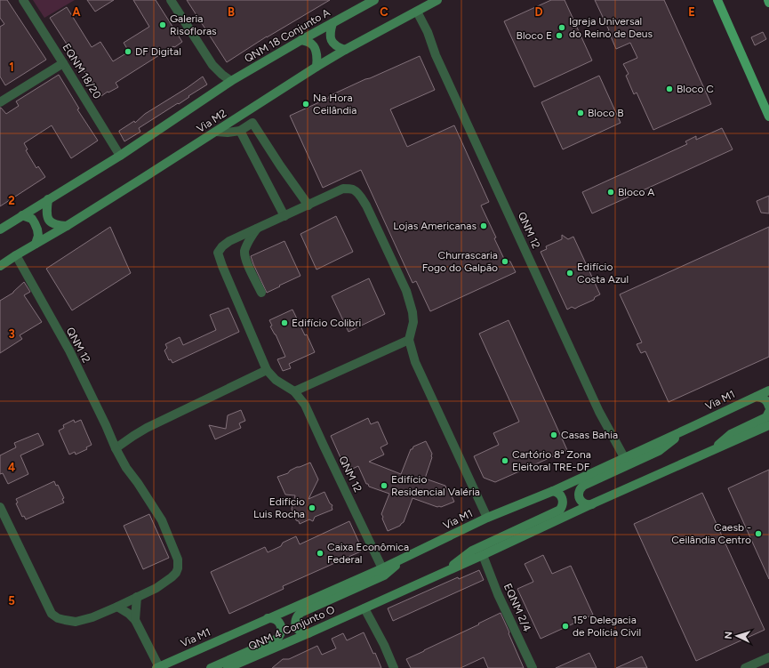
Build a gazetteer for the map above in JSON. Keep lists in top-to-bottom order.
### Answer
{
  "streets": {
    "main road": [
      "QNM 18 Conjunto A",
      "Via M2",
      "Via M1",
      "QNM 4 Conjunto O"
    ],
    "street": ["EQNM 18/20", "QNM 12", "EQNM 2/4"]
  },
  "crossings": [
    ["QNM 18 Conjunto A", "Via M2"],
    ["EQNM 18/20", "Via M2"],
    ["Via M2", "QNM 12"],
    ["QNM 12", "Via M1"]
  ],
  "places": [
    "Galeria Risofloras",
    "Igreja Universal do Reino de Deus",
    "Bloco E",
    "DF Digital",
    "Bloco C",
    "Na Hora Ceilândia",
    "Bloco B",
    "Bloco A",
    "Lojas Americanas",
    "Churrascaria Fogo do Galpão",
    "Edifício Costa Azul",
    "Edifício Colibri",
    "Casas Bahia",
    "Cartório 8ª Zona Eleitoral TRE-DF",
    "Edifício Residencial Valéria",
    "Edifício Luis Rocha",
    "Caesb - Ceilândia Centro",
    "Caixa Econômica Federal",
    "15º Delegacia de Polícia Civil"
  ],
  "north": "left",
  "grid": {
    "columns": [
      "A",
      "B",
      "C",
      "D",
      "E"
    ],
    "rows": [
      "1",
      "2",
      "3",
      "4",
      "5"
    ]
  }
}
